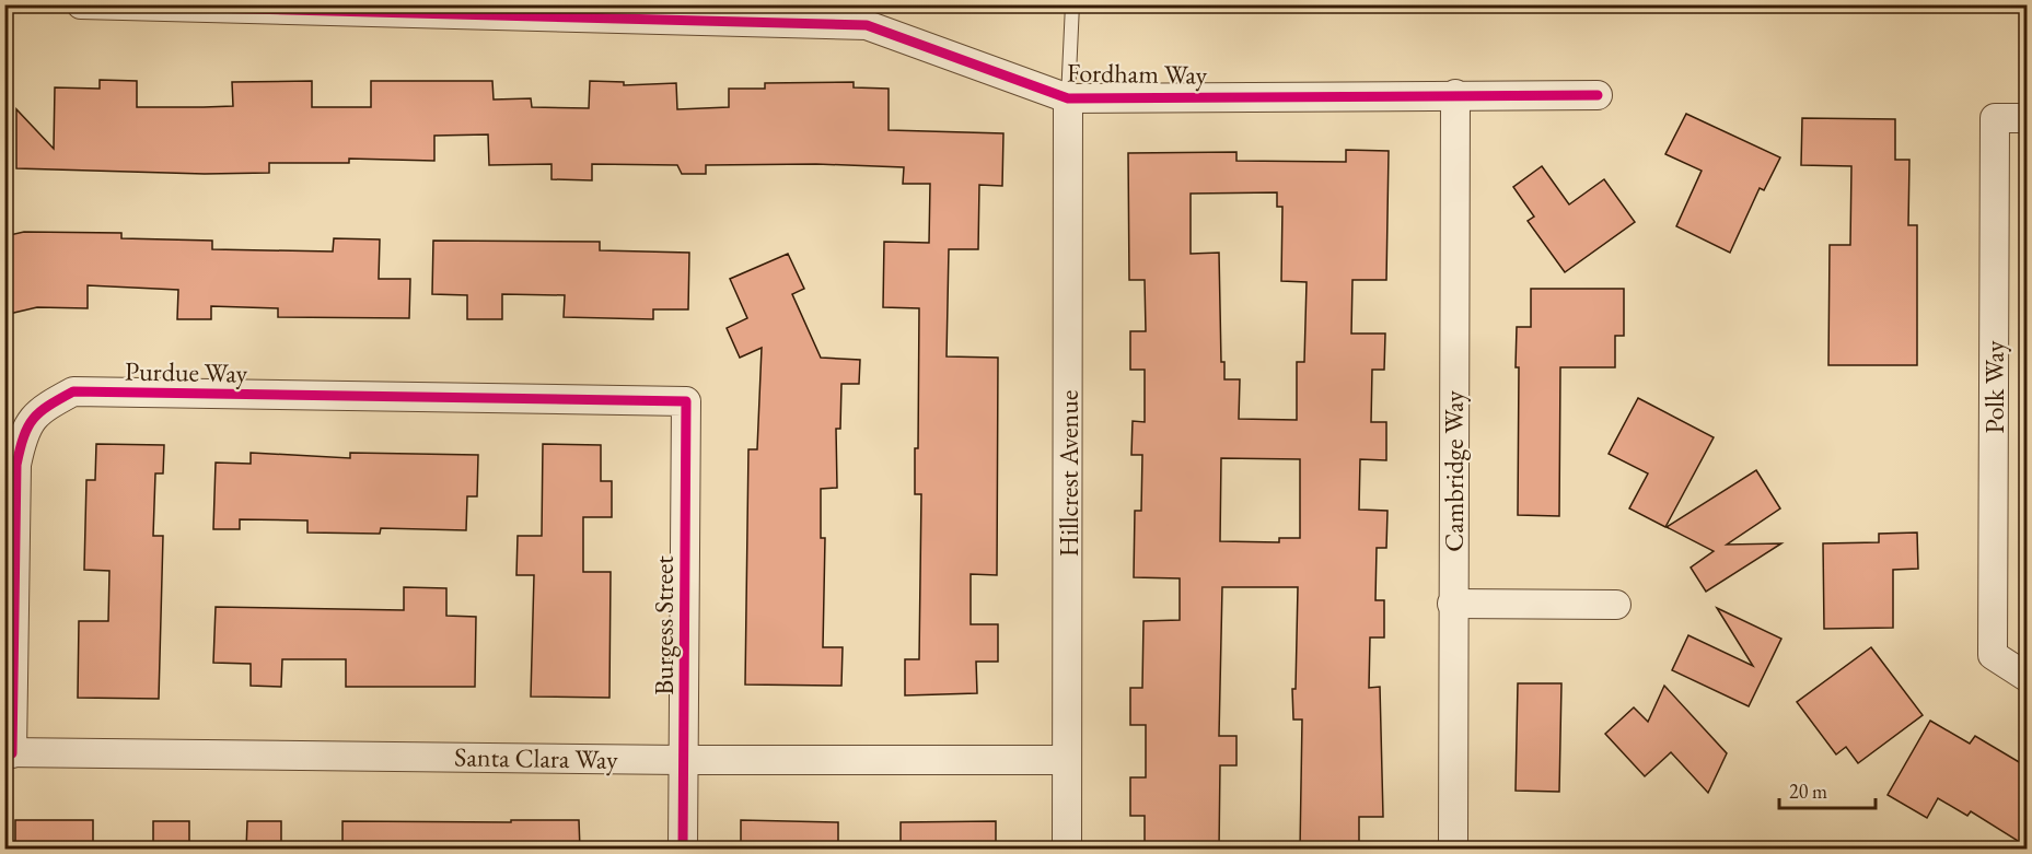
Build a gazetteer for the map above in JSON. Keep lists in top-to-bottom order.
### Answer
{
  "streets": {
    "street": [
      "Fordham Way",
      "Purdue Way",
      "Polk Way",
      "Cambridge Way",
      "Hillcrest Avenue",
      "Burgess Street",
      "Santa Clara Way"
    ]
  },
  "crossings": [
    ["Fordham Way", "Cambridge Way"],
    ["Fordham Way", "Hillcrest Avenue"],
    ["Purdue Way", "Burgess Street"],
    ["Purdue Way", "Santa Clara Way"],
    ["Hillcrest Avenue", "Santa Clara Way"],
    ["Burgess Street", "Santa Clara Way"]
  ],
  "scale_bar": "20 m"
}
